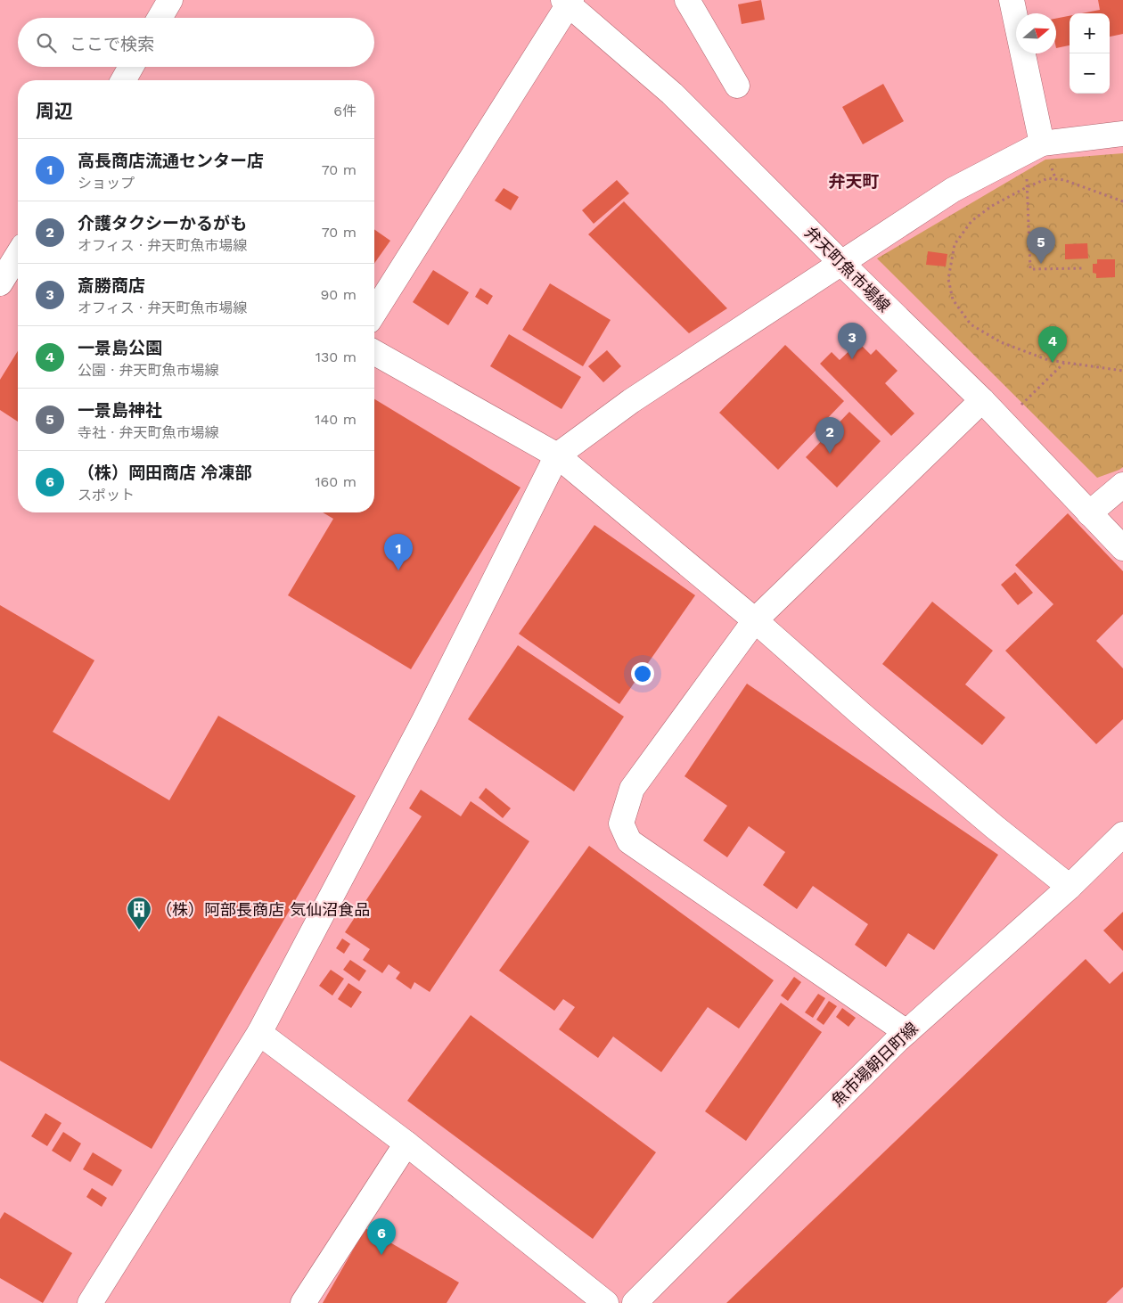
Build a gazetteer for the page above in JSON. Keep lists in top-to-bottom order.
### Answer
{
  "streets": {
    "street": ["弁天町魚市場線", "魚市場朝日町線"]
  },
  "districts": ["弁天町"],
  "places": {
    "building": ["（株）阿部長商店 気仙沼食品"]
  },
  "north": "right",
  "page": {
    "map_buttons": ["+", "−"],
    "search": "ここで検索",
    "heading": ["周辺", "6件"],
    "list": [
      {
        "mark": "1",
        "name": "高長商店流通センター店",
        "note": "ショップ",
        "value": "70 m"
      },
      {
        "mark": "2",
        "name": "介護タクシーかるがも",
        "note": "オフィス · 弁天町魚市場線",
        "value": "70 m"
      },
      {
        "mark": "3",
        "name": "斎勝商店",
        "note": "オフィス · 弁天町魚市場線",
        "value": "90 m"
      },
      {
        "mark": "4",
        "name": "一景島公園",
        "note": "公園 · 弁天町魚市場線",
        "value": "130 m"
      },
      {
        "mark": "5",
        "name": "一景島神社",
        "note": "寺社 · 弁天町魚市場線",
        "value": "140 m"
      },
      {
        "mark": "6",
        "name": "（株）岡田商店 冷凍部",
        "note": "スポット",
        "value": "160 m"
      }
    ],
    "pins": [
      "5",
      "3",
      "4",
      "2",
      "1",
      "6"
    ]
  }
}
